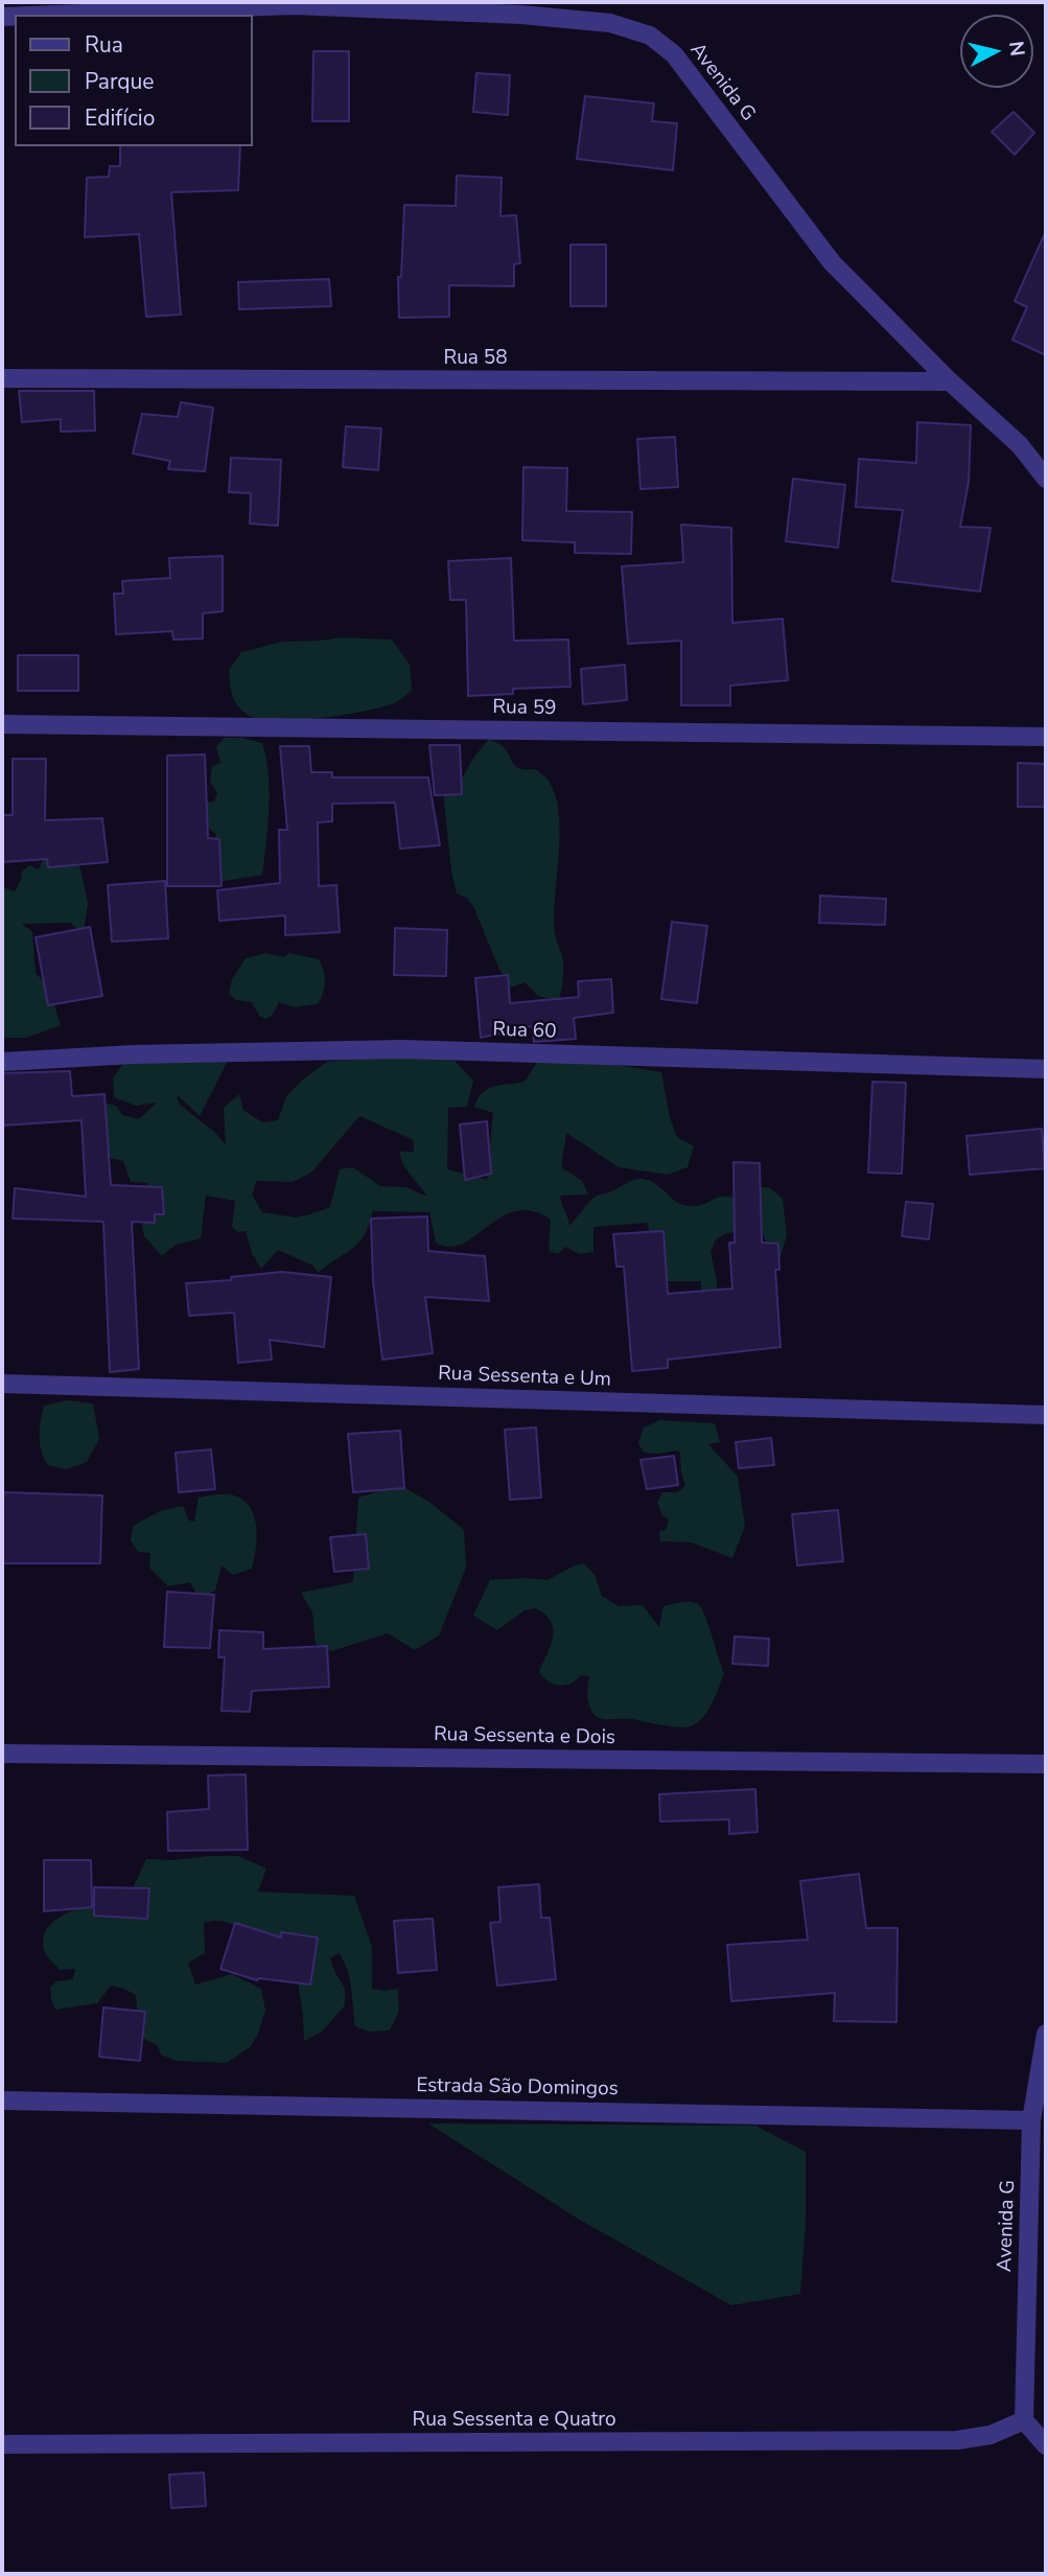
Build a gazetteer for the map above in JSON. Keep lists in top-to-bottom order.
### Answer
{
  "streets": {
    "street": [
      "Avenida G",
      "Rua 58",
      "Rua 59",
      "Rua 60",
      "Rua Sessenta e Um",
      "Rua Sessenta e Dois",
      "Estrada São Domingos",
      "Rua Sessenta e Quatro"
    ]
  },
  "crossings": [
    ["Avenida G", "Rua 58"],
    ["Avenida G", "Estrada São Domingos"],
    ["Avenida G", "Rua Sessenta e Quatro"]
  ],
  "legend": ["Rua", "Parque", "Edifício"],
  "north": "right"
}
